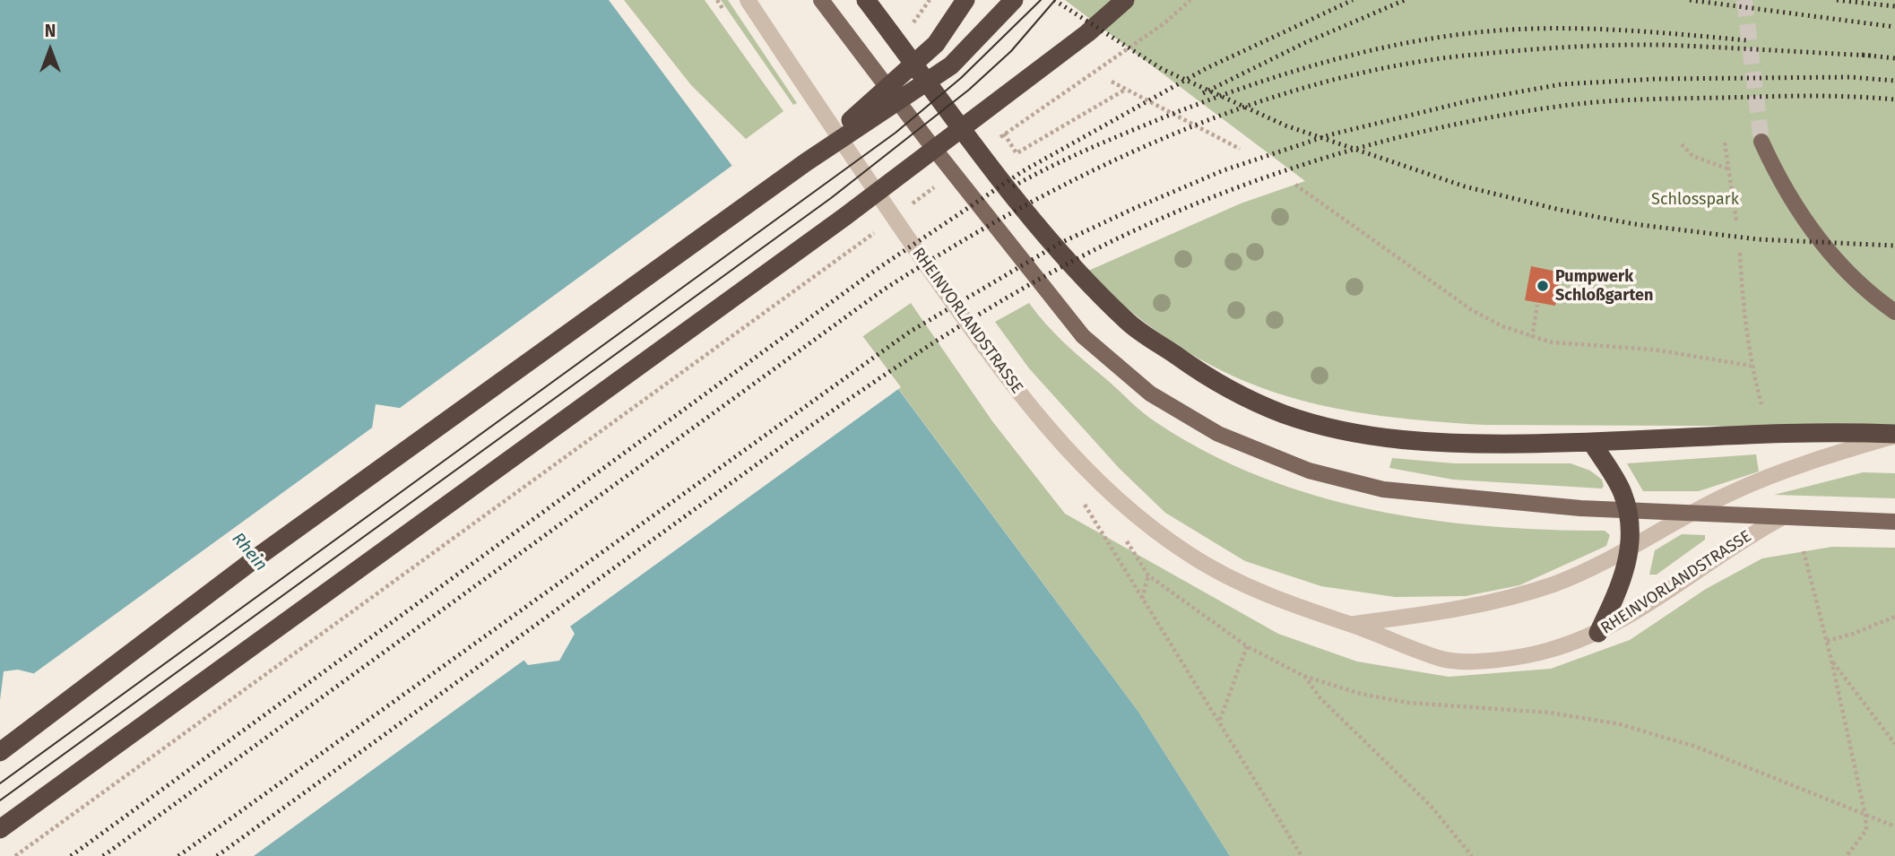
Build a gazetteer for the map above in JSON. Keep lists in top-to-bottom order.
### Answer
{
  "streets": {
    "street": ["RHEINVORLANDSTRASSE"]
  },
  "water": ["Rhein"],
  "parks": ["Schlosspark"],
  "places": ["Pumpwerk Schloßgarten"],
  "north": "top"
}
